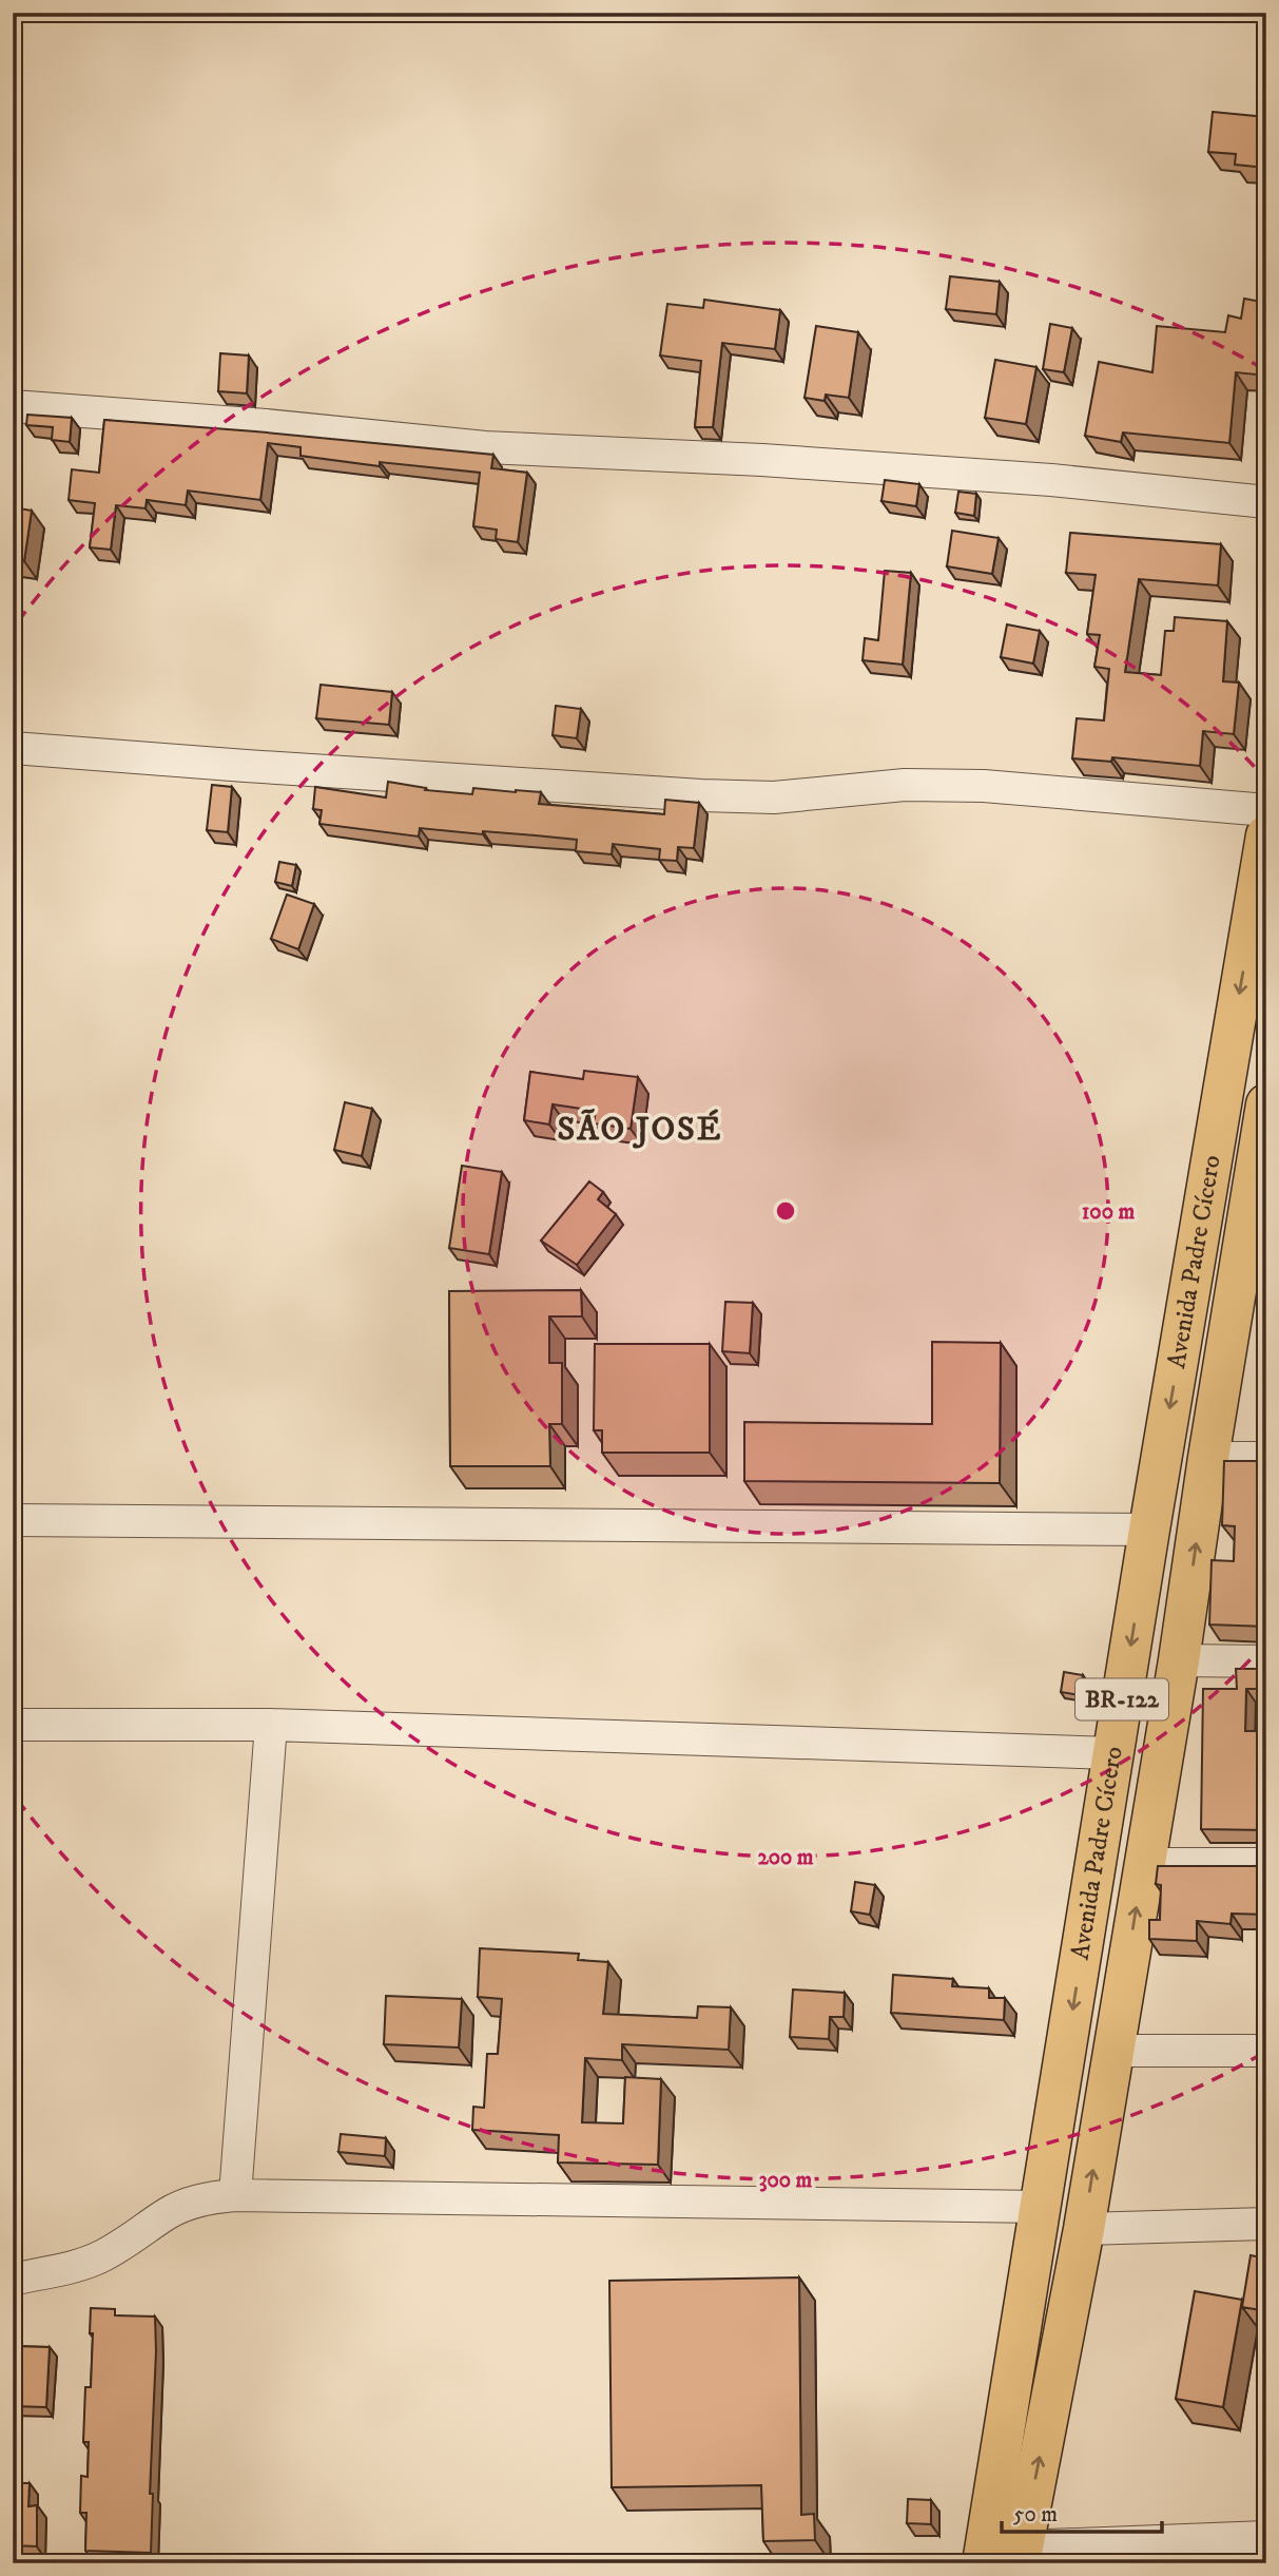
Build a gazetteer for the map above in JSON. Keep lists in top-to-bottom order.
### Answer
{
  "streets": {
    "highway": ["Avenida Padre Cícero", "BR-122"]
  },
  "districts": ["SÃO JOSÉ"],
  "scale_bar": "50 m",
  "rings": ["100 m", "200 m", "300 m"]
}
